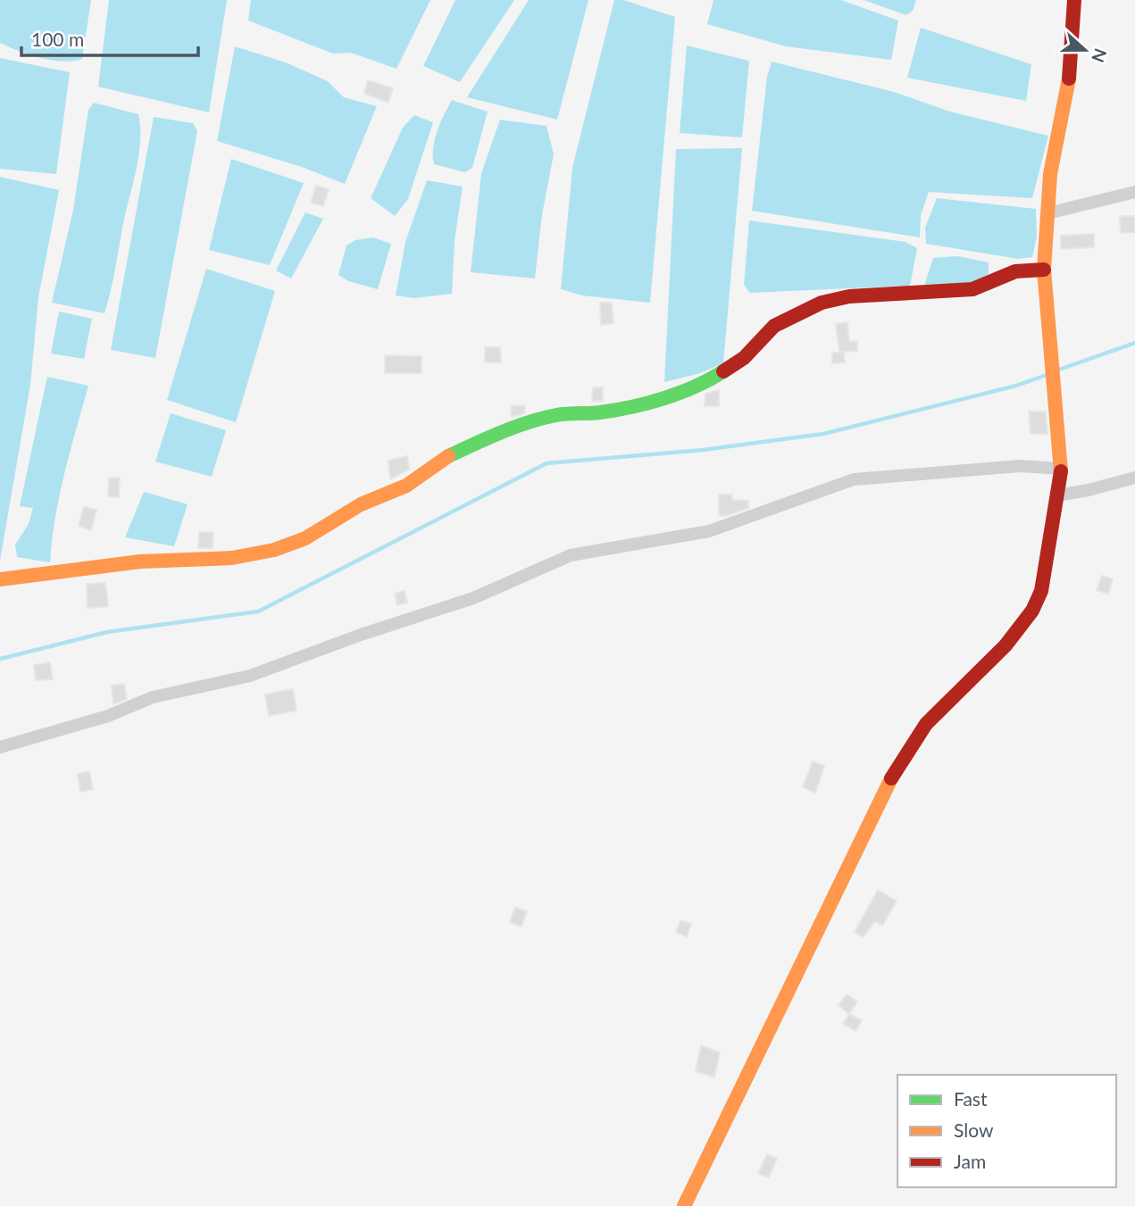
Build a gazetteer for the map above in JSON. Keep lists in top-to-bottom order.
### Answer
{
  "legend": ["Fast", "Slow", "Jam"],
  "scale_bar": "100 m",
  "north": "right"
}
